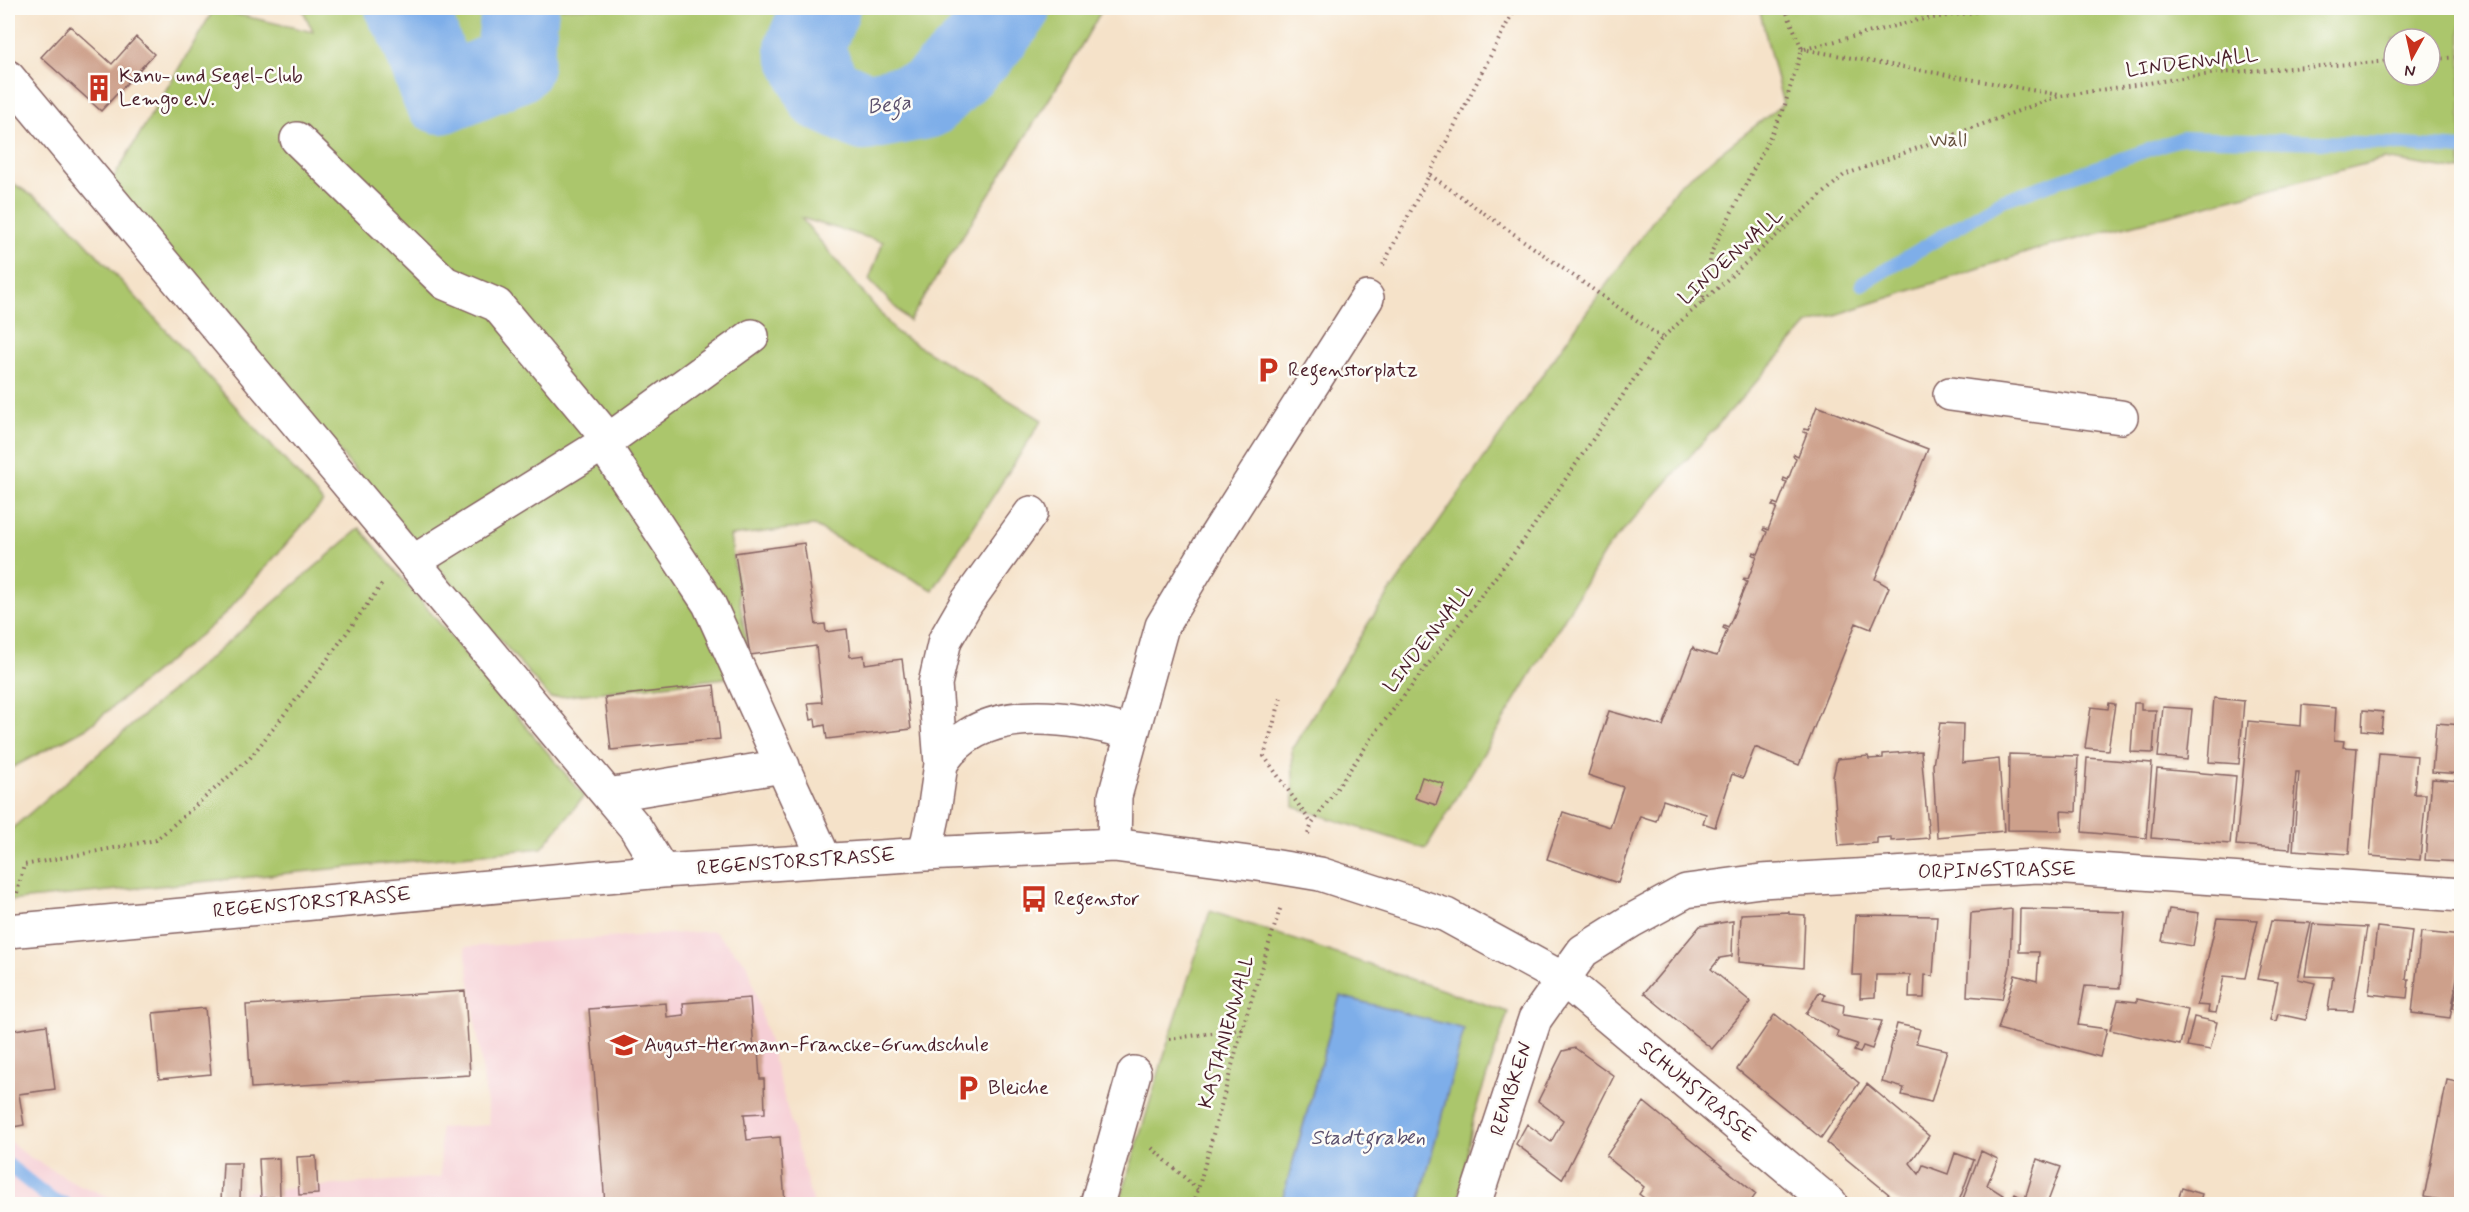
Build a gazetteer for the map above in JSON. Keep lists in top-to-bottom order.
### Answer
{
  "streets": {
    "street": [
      "REGENSTORSTRASSE",
      "ORPINGSTRASSE",
      "REMBKEN",
      "SCHUHSTRASSE"
    ],
    "path": ["LINDENWALL", "KASTANIENWALL"]
  },
  "crossings": [
    ["REGENSTORSTRASSE", "ORPINGSTRASSE"],
    ["REGENSTORSTRASSE", "KASTANIENWALL"],
    ["REGENSTORSTRASSE", "REMBKEN"],
    ["REGENSTORSTRASSE", "SCHUHSTRASSE"],
    ["ORPINGSTRASSE", "REMBKEN"],
    ["ORPINGSTRASSE", "SCHUHSTRASSE"],
    ["REMBKEN", "SCHUHSTRASSE"]
  ],
  "water": ["Bega", "Stadtgraben"],
  "parks": ["Wall"],
  "places": {
    "building": ["Kanu- und Segel-Club Lemgo e.V."],
    "parking": ["Regenstorplatz", "Bleiche"],
    "bus stop": ["Regenstor"],
    "school or university": ["August-Hermann-Francke-Grundschule"]
  },
  "north": "bottom"
}
